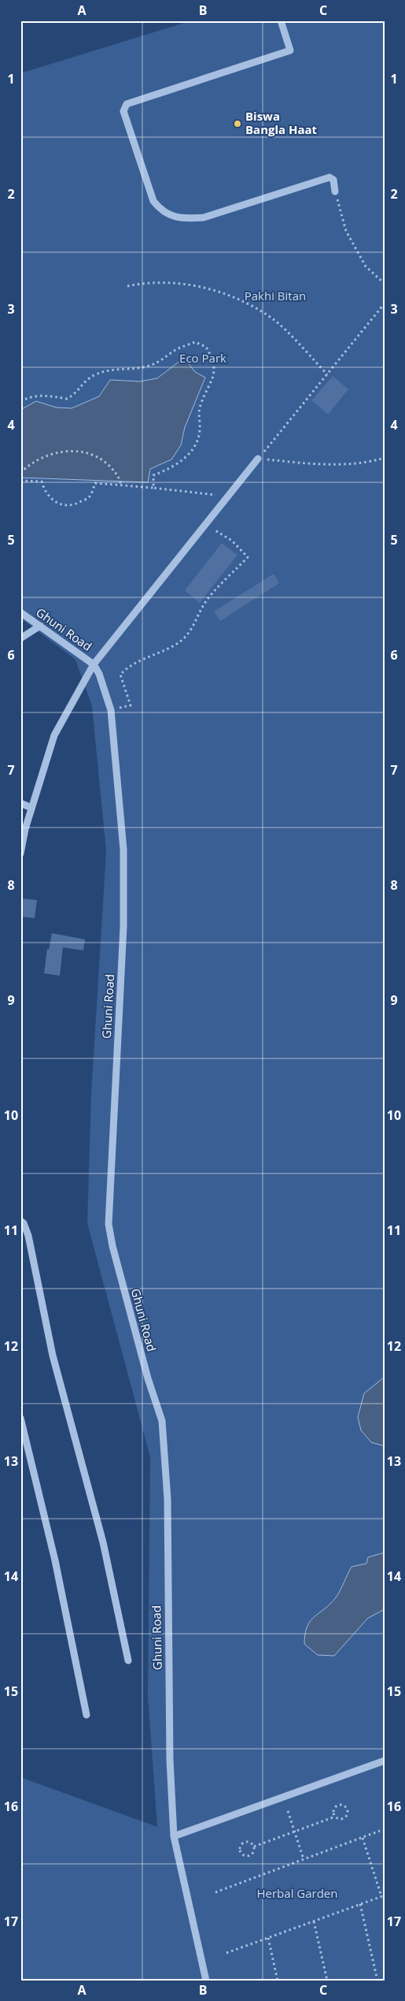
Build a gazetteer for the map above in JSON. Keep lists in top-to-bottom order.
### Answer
{
  "streets": {
    "street": ["Ghuni Road"]
  },
  "parks": ["Pakhi Bitan", "Eco Park", "Herbal Garden"],
  "places": ["Biswa Bangla Haat"],
  "grid": {
    "columns": ["A", "B", "C"],
    "rows": [
      "1",
      "2",
      "3",
      "4",
      "5",
      "6",
      "7",
      "8",
      "9",
      "10",
      "11",
      "12",
      "13",
      "14",
      "15",
      "16",
      "17"
    ]
  }
}
